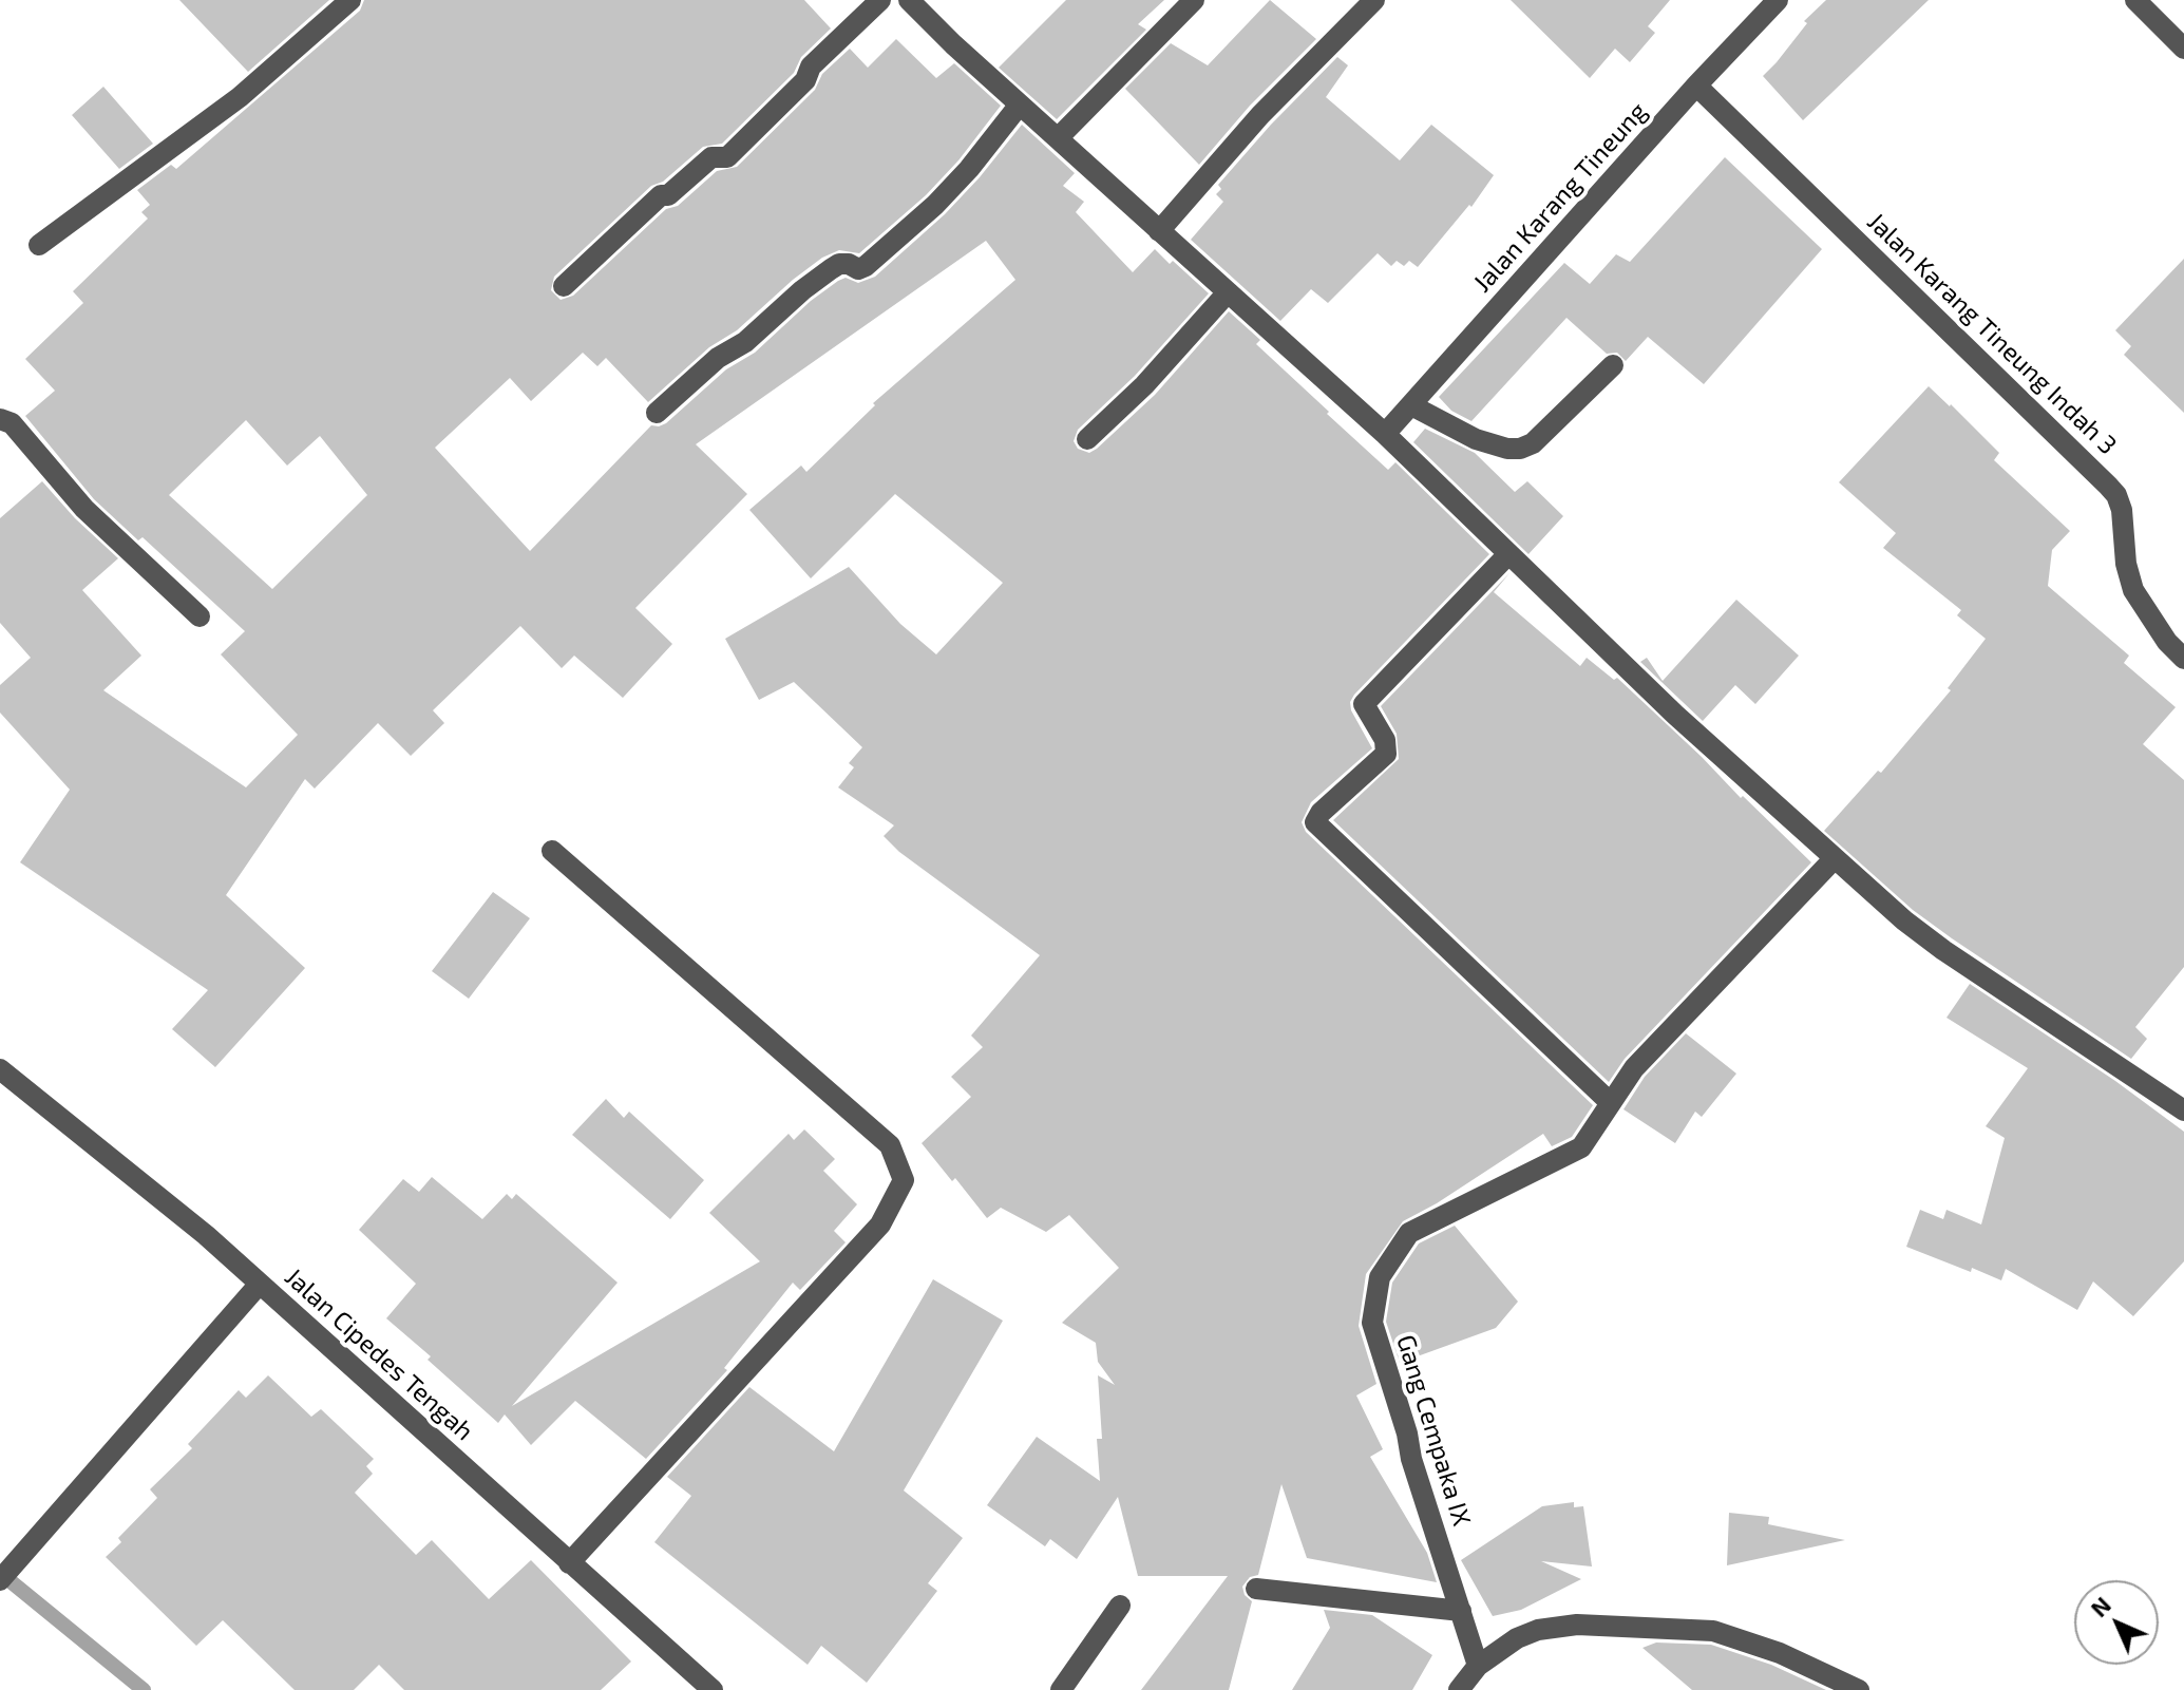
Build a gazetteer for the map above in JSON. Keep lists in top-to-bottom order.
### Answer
{
  "streets": {
    "street": [
      "Jalan Karang Tineung",
      "Jalan Karang Tineung Indah 3",
      "Jalan Cipedes Tengah",
      "Gang Cempaka IX"
    ]
  },
  "crossings": [
    ["Jalan Karang Tineung", "Jalan Karang Tineung Indah 3"]
  ],
  "north": "top left"
}
